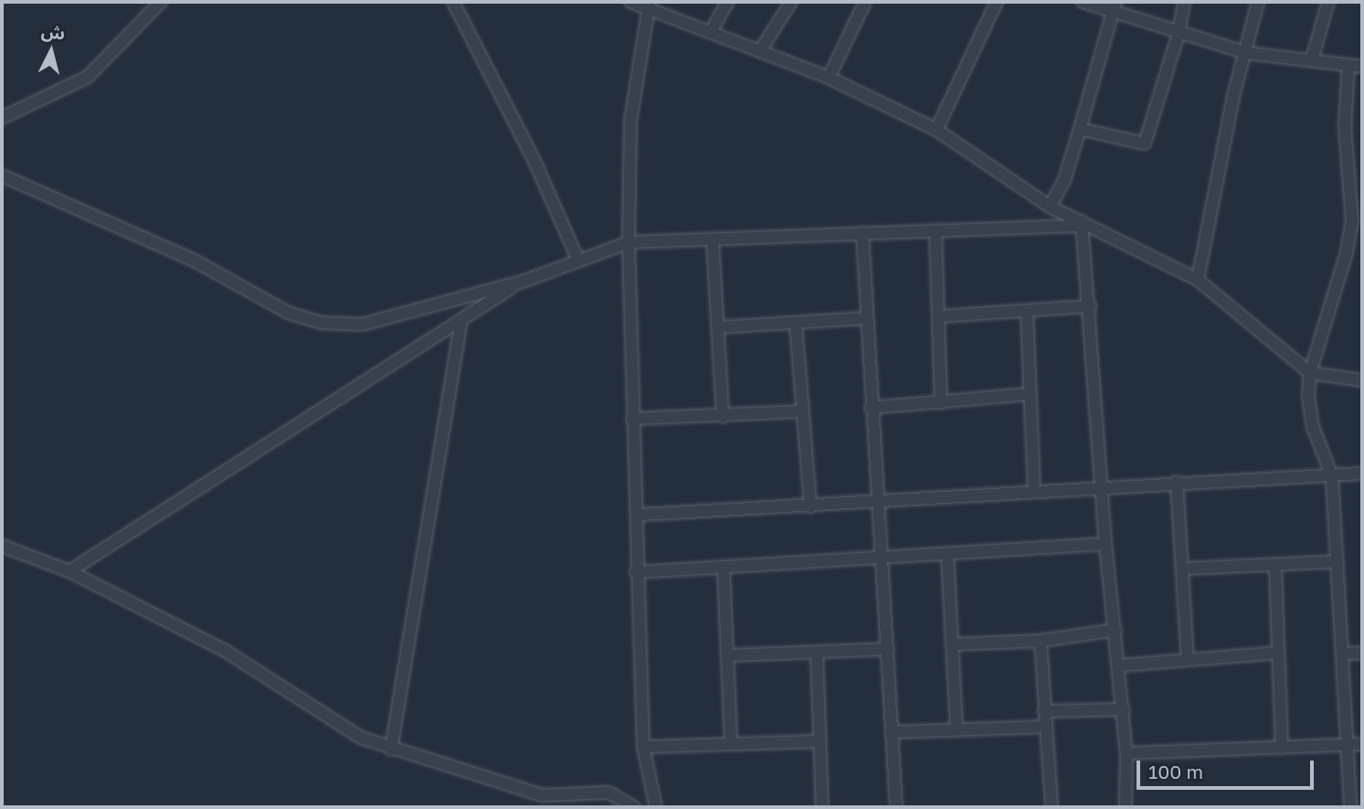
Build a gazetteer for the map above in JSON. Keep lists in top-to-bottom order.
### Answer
{
  "scale_bar": "100 m",
  "north": "top"
}
